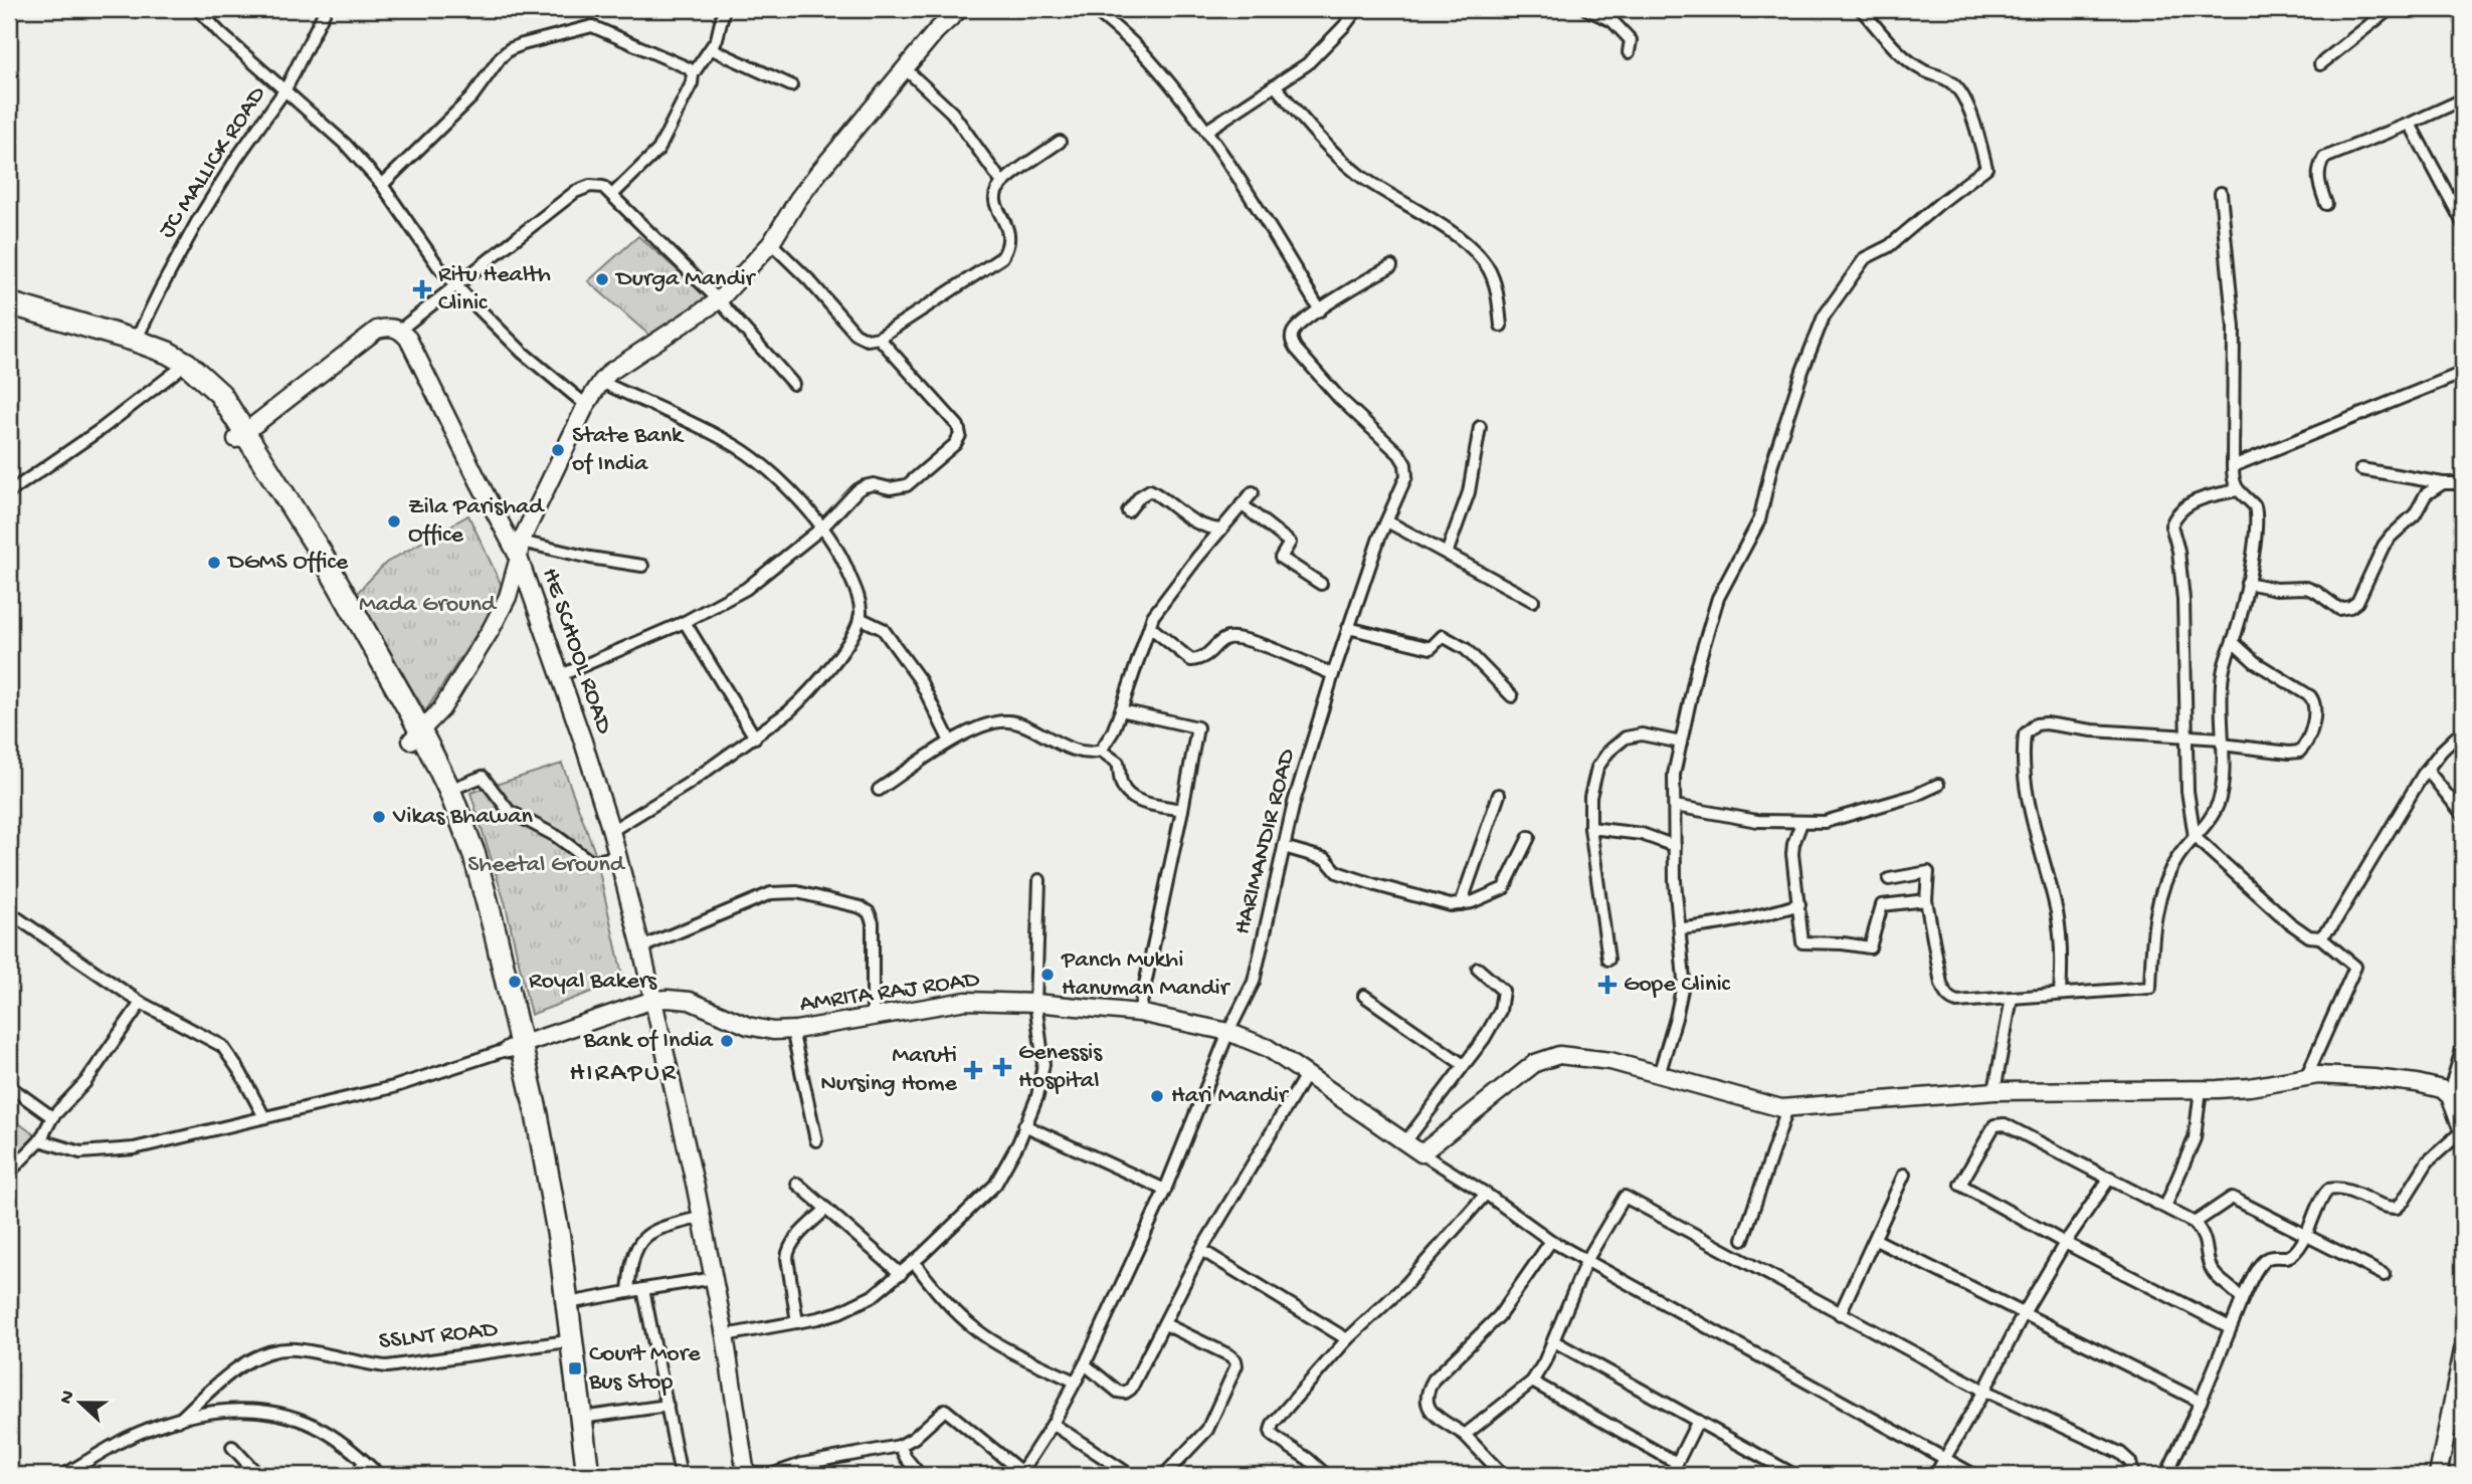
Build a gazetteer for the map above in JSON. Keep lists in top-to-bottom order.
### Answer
{
  "streets": {
    "street": [
      "JC MALLICK ROAD",
      "HE SCHOOL ROAD",
      "HARIMANDIR ROAD",
      "AMRITA RAJ ROAD",
      "SSLNT ROAD"
    ]
  },
  "crossings": [
    ["HE SCHOOL ROAD", "AMRITA RAJ ROAD"],
    ["HARIMANDIR ROAD", "AMRITA RAJ ROAD"]
  ],
  "districts": ["HIRAPUR"],
  "parks": ["Mada Ground", "Sheetal Ground"],
  "places": {
    "other": [
      "Durga Mandir",
      "State Bank of India",
      "Zila Parishad Office",
      "DGMS Office",
      "Vikas Bhawan",
      "Panch Mukhi Hanuman Mandir",
      "Royal Bakers",
      "Bank of India",
      "Hari Mandir"
    ],
    "health": [
      "Ritu Health Clinic",
      "Gope Clinic",
      "Genessis Hospital",
      "Maruti Nursing Home"
    ],
    "transit": ["Court More Bus Stop"]
  },
  "north": "left"
}
